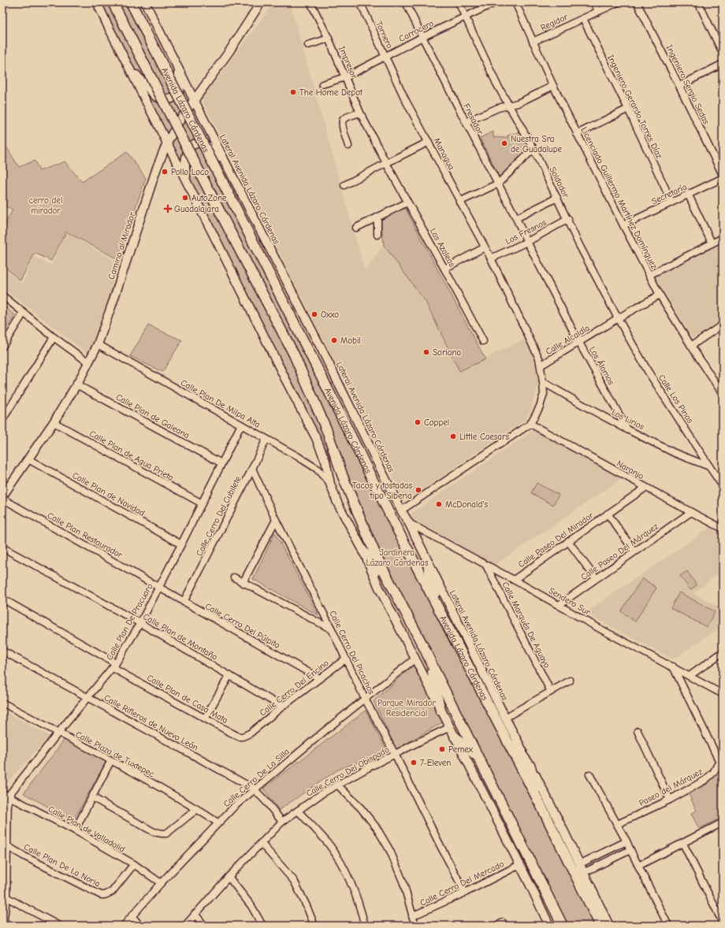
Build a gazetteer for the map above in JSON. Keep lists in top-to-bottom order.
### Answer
{
  "streets": {
    "highway": ["Avenida Lázaro Cárdenas"],
    "main road": ["Lateral Avenida Lázaro Cárdenas", "Camino al Mirador"],
    "street": [
      "Regidor",
      "Carrocero",
      "Tornero",
      "Impresor",
      "Ingeniero Sergio Sedas",
      "Ingeniero Gerardo Torres Díaz",
      "Fresador",
      "Managua",
      "Soldador",
      "Secretaría",
      "Licenciado Guillermo Martínez Domínguez",
      "Los Fresnos",
      "Las Azaleas",
      "Calle Alcaldía",
      "Los Álamos",
      "Calle Los Pinos",
      "Calle Plan De Milpa Alta",
      "Calle Plan de Galeana",
      "Los Lirios",
      "Calle Plan de Agua Prieta",
      "Naranjo",
      "Calle Plan de Navidad",
      "Calle Cerro Del Cubilete",
      "Calle Plan Restaurador",
      "Calle Paseo Del Mirador",
      "Calle Paseo Del Márquez",
      "Sendero Sur",
      "Calle Plan De Pracuaro",
      "Calle Marqués De Aguayo",
      "Calle Cerro Del Púlpito",
      "Calle Plan de Montaño",
      "Calle Cerro Del Picachos",
      "Calle Cerro Del Encino",
      "Calle Plan de Casa Mata",
      "Calle Rifleros de Nuevo León",
      "Calle Plaza de Tuxtepec",
      "Calle Cerro Del Obispado",
      "Calle Cerro De La Silla",
      "Paseo del Márquez",
      "Calle Plan de Valladolid",
      "Calle Plan De La Noria",
      "Calle Cerro Del Mercado"
    ]
  },
  "crossings": [
    ["Regidor", "Ingeniero Gerardo Torres Díaz"],
    ["Regidor", "Licenciado Guillermo Martínez Domínguez"],
    ["Carrocero", "Tornero"],
    ["Carrocero", "Impresor"],
    ["Carrocero", "Fresador"],
    ["Carrocero", "Managua"],
    ["Carrocero", "Soldador"],
    ["Tornero", "Managua"],
    ["Impresor", "Las Azaleas"],
    ["Ingeniero Gerardo Torres Díaz", "Secretaría"],
    ["Fresador", "Los Fresnos"],
    ["Fresador", "Los Álamos"],
    ["Managua", "Los Fresnos"],
    ["Soldador", "Los Fresnos"],
    ["Soldador", "Calle Alcaldía"],
    ["Soldador", "Calle Los Pinos"],
    ["Lateral Avenida Lázaro Cárdenas", "Camino al Mirador"],
    ["Lateral Avenida Lázaro Cárdenas", "Calle Alcaldía"],
    ["Lateral Avenida Lázaro Cárdenas", "Sendero Sur"],
    ["Secretaría", "Licenciado Guillermo Martínez Domínguez"],
    ["Licenciado Guillermo Martínez Domínguez", "Calle Alcaldía"],
    ["Los Fresnos", "Los Álamos"],
    ["Camino al Mirador", "Calle Plan De Milpa Alta"],
    ["Camino al Mirador", "Calle Plan de Galeana"],
    ["Camino al Mirador", "Calle Plan de Agua Prieta"],
    ["Camino al Mirador", "Calle Plan de Navidad"],
    ["Calle Alcaldía", "Los Álamos"],
    ["Calle Alcaldía", "Calle Los Pinos"],
    ["Calle Alcaldía", "Los Lirios"],
    ["Calle Alcaldía", "Naranjo"],
    ["Los Álamos", "Los Lirios"],
    ["Calle Los Pinos", "Los Lirios"],
    ["Calle Plan De Milpa Alta", "Calle Cerro Del Cubilete"],
    ["Calle Plan De Milpa Alta", "Calle Plan De Pracuaro"],
    ["Calle Plan de Galeana", "Calle Plan De Pracuaro"],
    ["Calle Plan de Agua Prieta", "Calle Plan De Pracuaro"],
    ["Naranjo", "Calle Paseo Del Mirador"],
    ["Naranjo", "Calle Paseo Del Márquez"],
    ["Calle Plan de Navidad", "Calle Plan De Pracuaro"],
    ["Calle Cerro Del Cubilete", "Calle Cerro Del Púlpito"],
    ["Calle Cerro Del Cubilete", "Calle Cerro Del Picachos"],
    ["Calle Plan Restaurador", "Calle Plan De Pracuaro"],
    ["Calle Plan Restaurador", "Calle Cerro Del Púlpito"],
    ["Calle Paseo Del Mirador", "Sendero Sur"],
    ["Calle Paseo Del Márquez", "Sendero Sur"],
    ["Sendero Sur", "Calle Marqués De Aguayo"],
    ["Calle Plan De Pracuaro", "Calle Cerro Del Púlpito"],
    ["Calle Plan De Pracuaro", "Calle Plan de Montaño"],
    ["Calle Plan De Pracuaro", "Calle Plan de Casa Mata"],
    ["Calle Plan De Pracuaro", "Calle Rifleros de Nuevo León"],
    ["Calle Plan De Pracuaro", "Calle Plaza de Tuxtepec"],
    ["Calle Plan De Pracuaro", "Calle Plan de Valladolid"],
    ["Calle Cerro Del Púlpito", "Calle Cerro Del Encino"],
    ["Calle Plan de Montaño", "Calle Cerro Del Encino"],
    ["Calle Cerro Del Picachos", "Calle Cerro Del Encino"],
    ["Calle Cerro Del Picachos", "Calle Cerro Del Obispado"],
    ["Calle Cerro Del Picachos", "Calle Cerro De La Silla"],
    ["Calle Cerro Del Picachos", "Calle Cerro Del Mercado"],
    ["Calle Cerro Del Encino", "Calle Plan de Casa Mata"],
    ["Calle Rifleros de Nuevo León", "Calle Cerro Del Obispado"],
    ["Calle Rifleros de Nuevo León", "Calle Cerro De La Silla"],
    ["Calle Plaza de Tuxtepec", "Calle Cerro De La Silla"],
    ["Calle Cerro De La Silla", "Calle Plan de Valladolid"],
    ["Calle Plan de Valladolid", "Calle Plan De La Noria"]
  ],
  "parks": ["cerro del mirador", "Jardinera Lázaro Cárdenas", "Parque Mirador Residencial"],
  "places": {
    "other": [
      "The Home Depot",
      "Nuestra Sra de Guadalupe",
      "Pollo Loco",
      "AutoZone",
      "Oxxo",
      "Mobil",
      "Soriana",
      "Coppel",
      "Little Caesars",
      "Tacos y tostadas tipo Siberia",
      "McDonald's",
      "Pemex",
      "7-Eleven"
    ],
    "health": ["Guadalajara"]
  }
}
